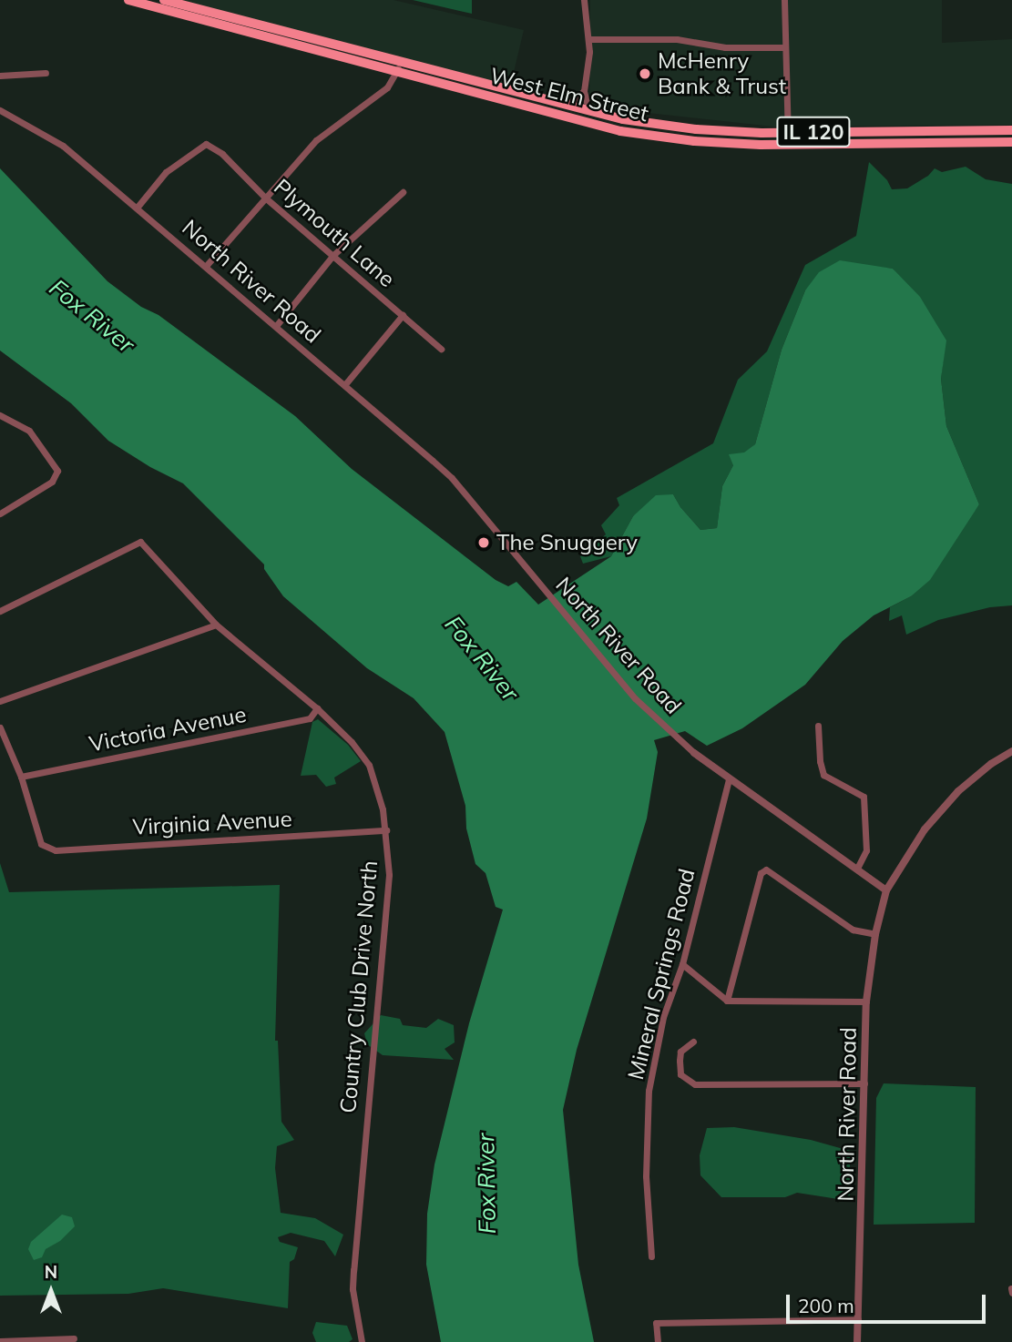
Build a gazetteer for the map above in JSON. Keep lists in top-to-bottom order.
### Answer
{
  "streets": {
    "main road": ["West Elm Street", "IL 120"],
    "street": [
      "Plymouth Lane",
      "North River Road",
      "Victoria Avenue",
      "Virginia Avenue",
      "Mineral Springs Road",
      "Country Club Drive North"
    ]
  },
  "crossings": [
    ["Plymouth Lane", "North River Road"],
    ["North River Road", "Mineral Springs Road"],
    ["Victoria Avenue", "Virginia Avenue"],
    ["Victoria Avenue", "Country Club Drive North"],
    ["Virginia Avenue", "Country Club Drive North"]
  ],
  "water": ["Fox River"],
  "places": ["McHenry Bank & Trust", "The Snuggery"],
  "scale_bar": "200 m",
  "north": "top"
}
